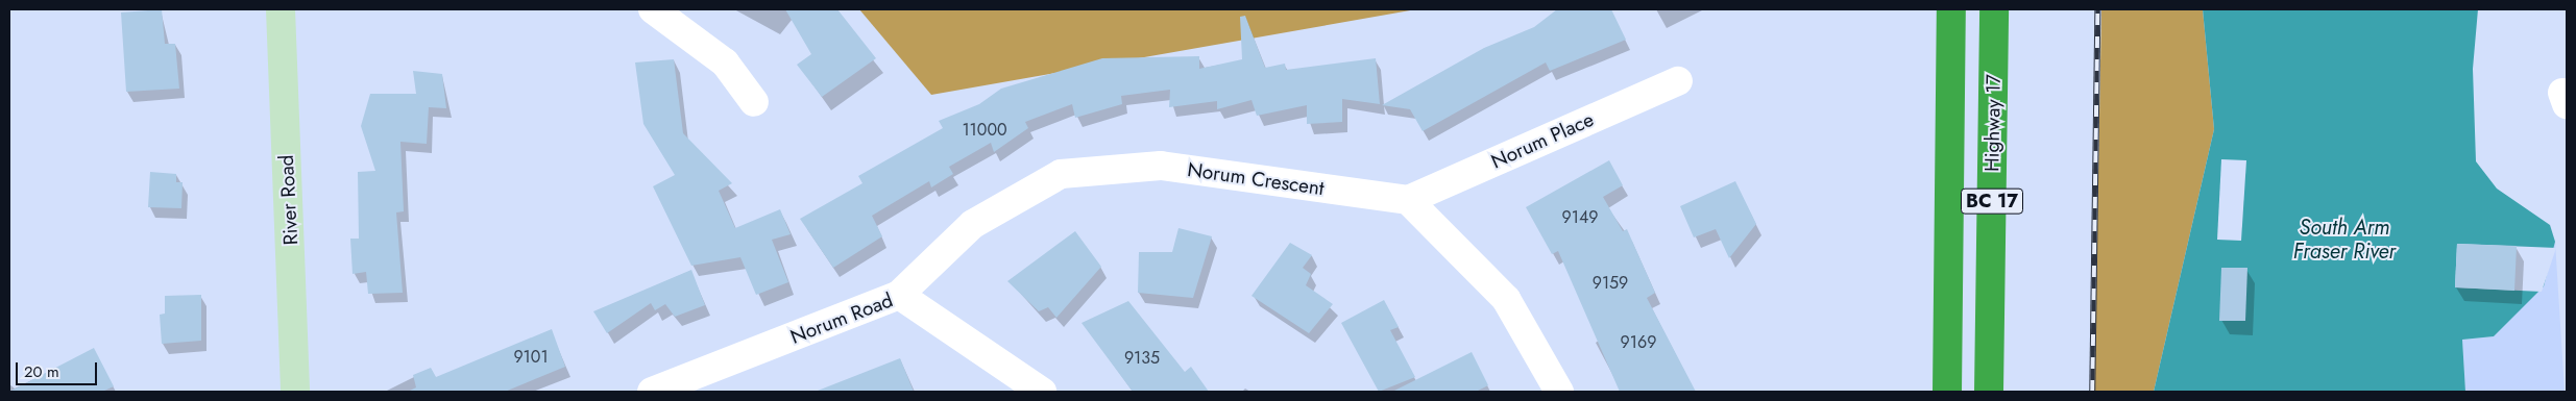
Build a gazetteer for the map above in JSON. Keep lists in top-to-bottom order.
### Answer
{
  "streets": {
    "highway": ["Highway 17", "BC 17"],
    "street": [
      "Norum Place",
      "Norum Crescent",
      "River Road",
      "Norum Road"
    ]
  },
  "crossings": [
    ["Norum Place", "Norum Crescent"],
    ["Norum Crescent", "Norum Road"]
  ],
  "water": ["South Arm Fraser River"],
  "house_numbers": [
    "11000",
    "9149",
    "9159",
    "9169",
    "9101",
    "9135"
  ],
  "scale_bar": "20 m"
}
